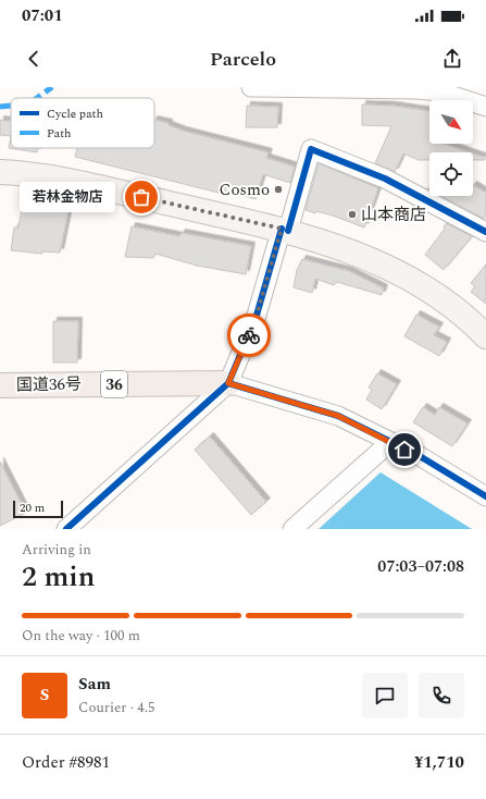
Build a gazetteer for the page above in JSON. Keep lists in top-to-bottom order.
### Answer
{
  "streets": {
    "highway": ["国道36号", "36"]
  },
  "places": ["Cosmo", "若林金物店", "山本商店"],
  "legend": ["Cycle path", "Path"],
  "scale_bar": "20 m",
  "north": "bottom right",
  "page": {
    "status": "07:01",
    "header": "Parcelo",
    "bubble": "若林金物店",
    "scale": "20 m",
    "heading": ["2 min", "Arriving in", "07:03–07:08"],
    "panel": [
      "Sam",
      "Courier · 4.5",
      "Order #8981",
      "¥1,710"
    ],
    "bar": "On the way · 100 m",
    "round": "S"
  }
}
